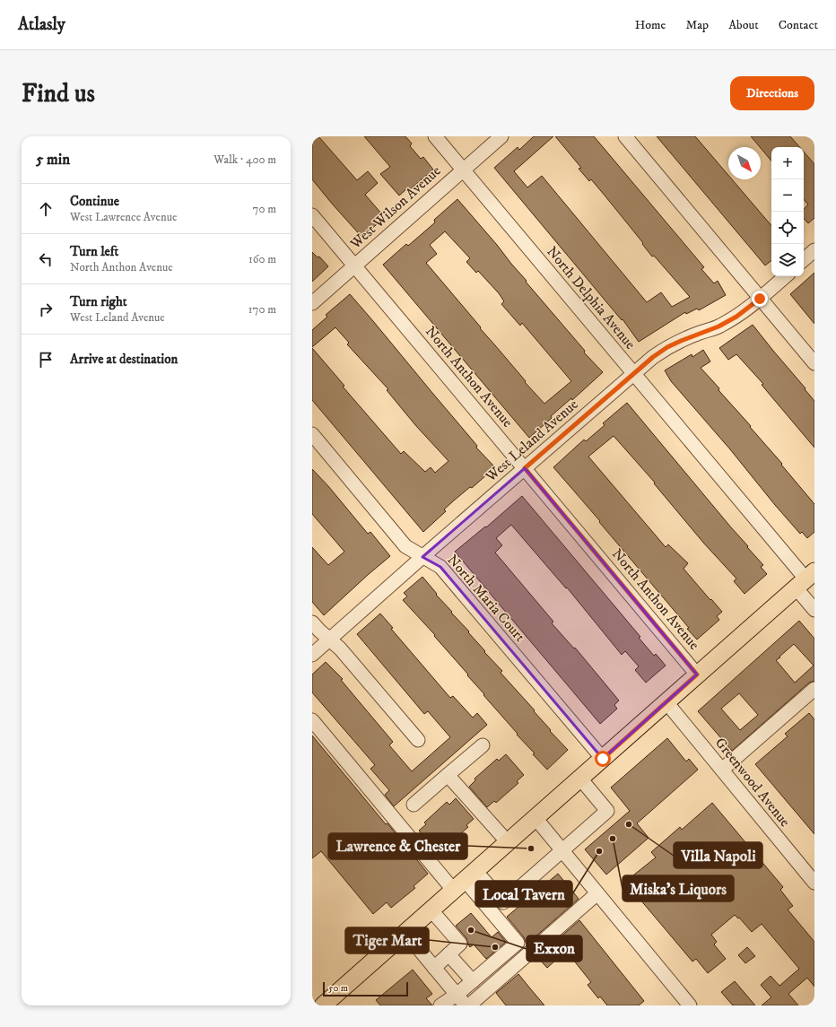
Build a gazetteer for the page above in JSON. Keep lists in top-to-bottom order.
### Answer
{
  "streets": {
    "street": [
      "West Wilson Avenue",
      "North Delphia Avenue",
      "North Anthon Avenue",
      "West Leland Avenue",
      "North Maria Court",
      "Greenwood Avenue"
    ]
  },
  "crossings": [
    ["West Wilson Avenue", "North Delphia Avenue"],
    ["West Wilson Avenue", "North Anthon Avenue"],
    ["North Delphia Avenue", "West Leland Avenue"],
    ["North Anthon Avenue", "West Leland Avenue"],
    ["West Leland Avenue", "North Maria Court"]
  ],
  "places": [
    "Villa Napoli",
    "Miska's Liquors",
    "Lawrence & Chester",
    "Local Tavern",
    "Exxon",
    "Tiger Mart"
  ],
  "scale_bar": "50 m",
  "north": "bottom right",
  "page": {
    "header": "Atlasly",
    "nav": [
      "Home",
      "Map",
      "About",
      "Contact"
    ],
    "buttons": "Directions",
    "title": "Find us",
    "heading": ["5 min", "Walk · 400 m"],
    "map_buttons": ["+", "−"],
    "list": [
      ["Continue", "West Lawrence Avenue", "70 m"],
      ["Turn left", "North Anthon Avenue", "160 m"],
      ["Turn right", "West Leland Avenue", "170 m"],
      "Arrive at destination"
    ],
    "scale": "50 m"
  }
}
